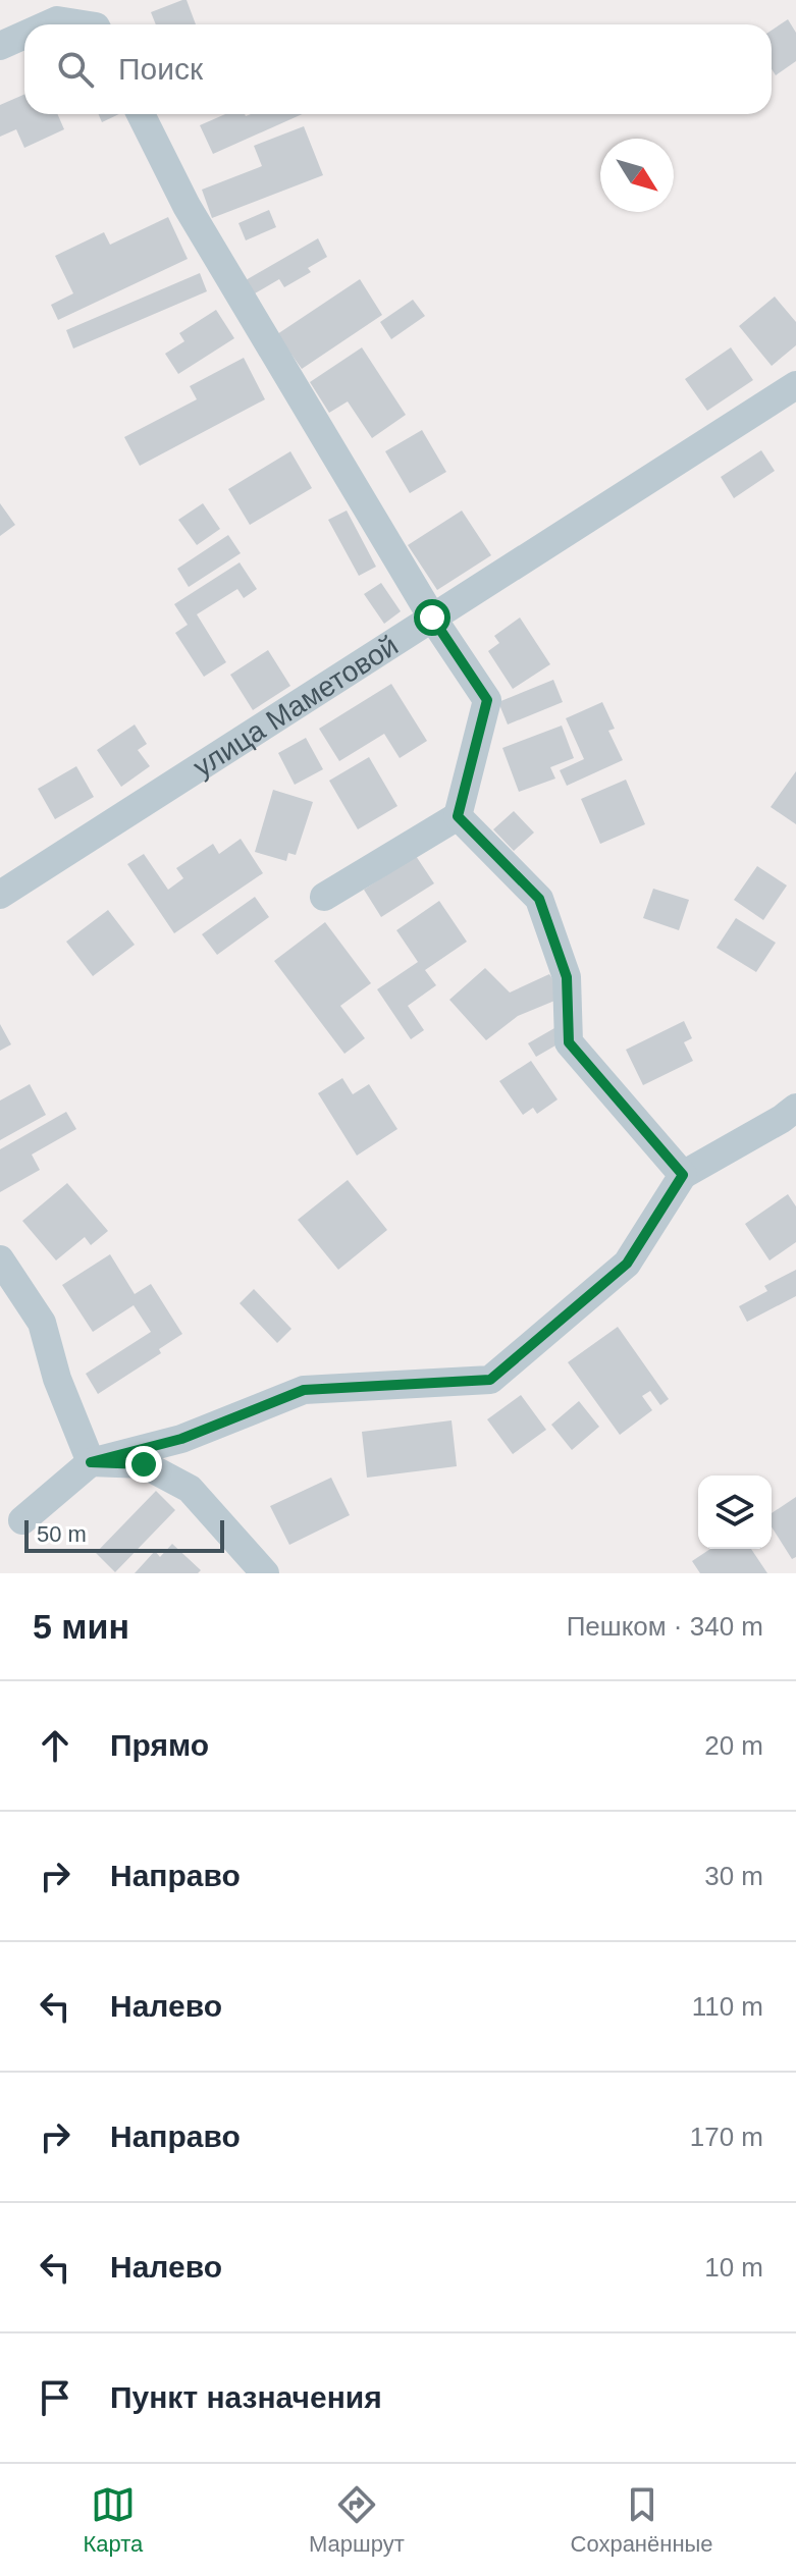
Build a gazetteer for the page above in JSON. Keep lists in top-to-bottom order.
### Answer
{
  "streets": {
    "street": ["улица Маметовой"]
  },
  "scale_bar": "50 m",
  "north": "bottom right",
  "page": {
    "search": "Поиск",
    "scale": "50 m",
    "heading": ["5 мин", "Пешком · 340 m"],
    "list": [
      ["Прямо", "20 m"],
      ["Направо", "30 m"],
      ["Налево", "110 m"],
      ["Направо", "170 m"],
      ["Налево", "10 m"],
      "Пункт назначения"
    ],
    "nav": ["Карта", "Маршрут", "Сохранённые"]
  }
}
